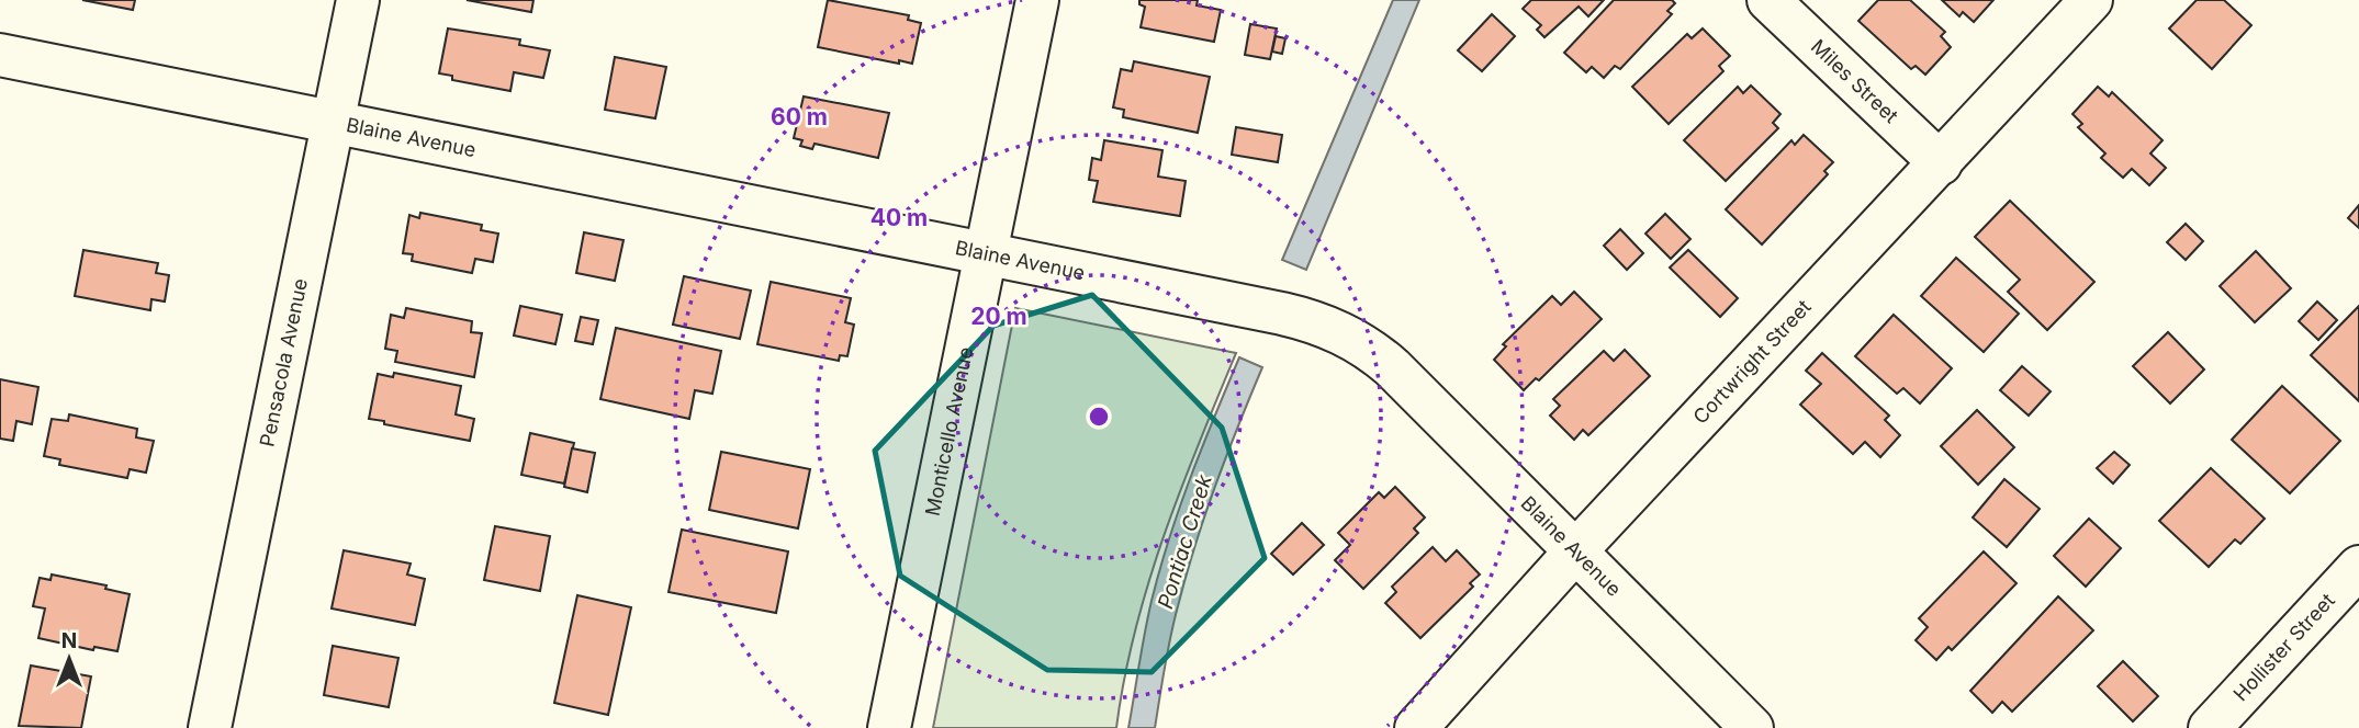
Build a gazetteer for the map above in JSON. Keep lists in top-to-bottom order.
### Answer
{
  "streets": {
    "street": [
      "Miles Street",
      "Blaine Avenue",
      "Pensacola Avenue",
      "Cortwright Street",
      "Monticello Avenue",
      "Hollister Street"
    ]
  },
  "crossings": [
    ["Miles Street", "Cortwright Street"],
    ["Blaine Avenue", "Pensacola Avenue"],
    ["Blaine Avenue", "Cortwright Street"],
    ["Blaine Avenue", "Monticello Avenue"]
  ],
  "water": ["Pontiac Creek"],
  "north": "top",
  "rings": ["60 m", "40 m", "20 m"]
}
